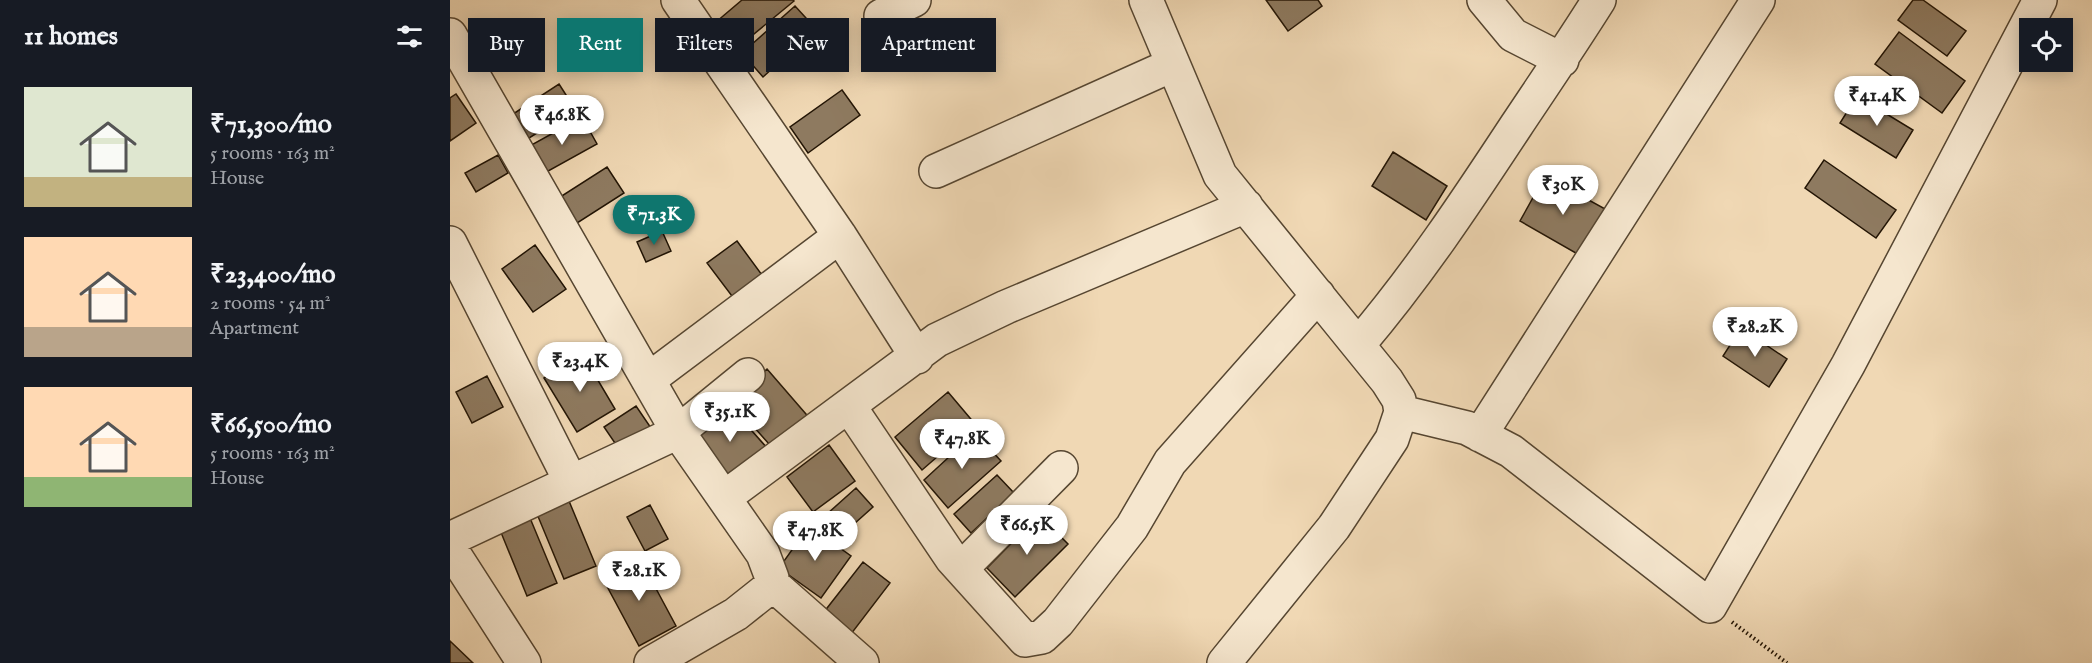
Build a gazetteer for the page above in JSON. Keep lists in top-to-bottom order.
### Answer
{
  "page": {
    "heading": "11 homes",
    "chip": [
      "Buy",
      "Rent",
      "Filters",
      "New",
      "Apartment"
    ],
    "list": [
      {
        "name": "₹71,300/mo",
        "note": "5 rooms · 163 m² · House"
      },
      {
        "name": "₹23,400/mo",
        "note": "2 rooms · 54 m² · Apartment"
      },
      {
        "name": "₹66,500/mo",
        "note": "5 rooms · 163 m² · House"
      }
    ],
    "price": [
      "₹41.4K",
      "₹46.8K",
      "₹30K",
      "₹71.3K",
      "₹28.2K",
      "₹23.4K",
      "₹35.1K",
      "₹47.8K",
      "₹66.5K",
      "₹47.8K",
      "₹28.1K"
    ]
  }
}
